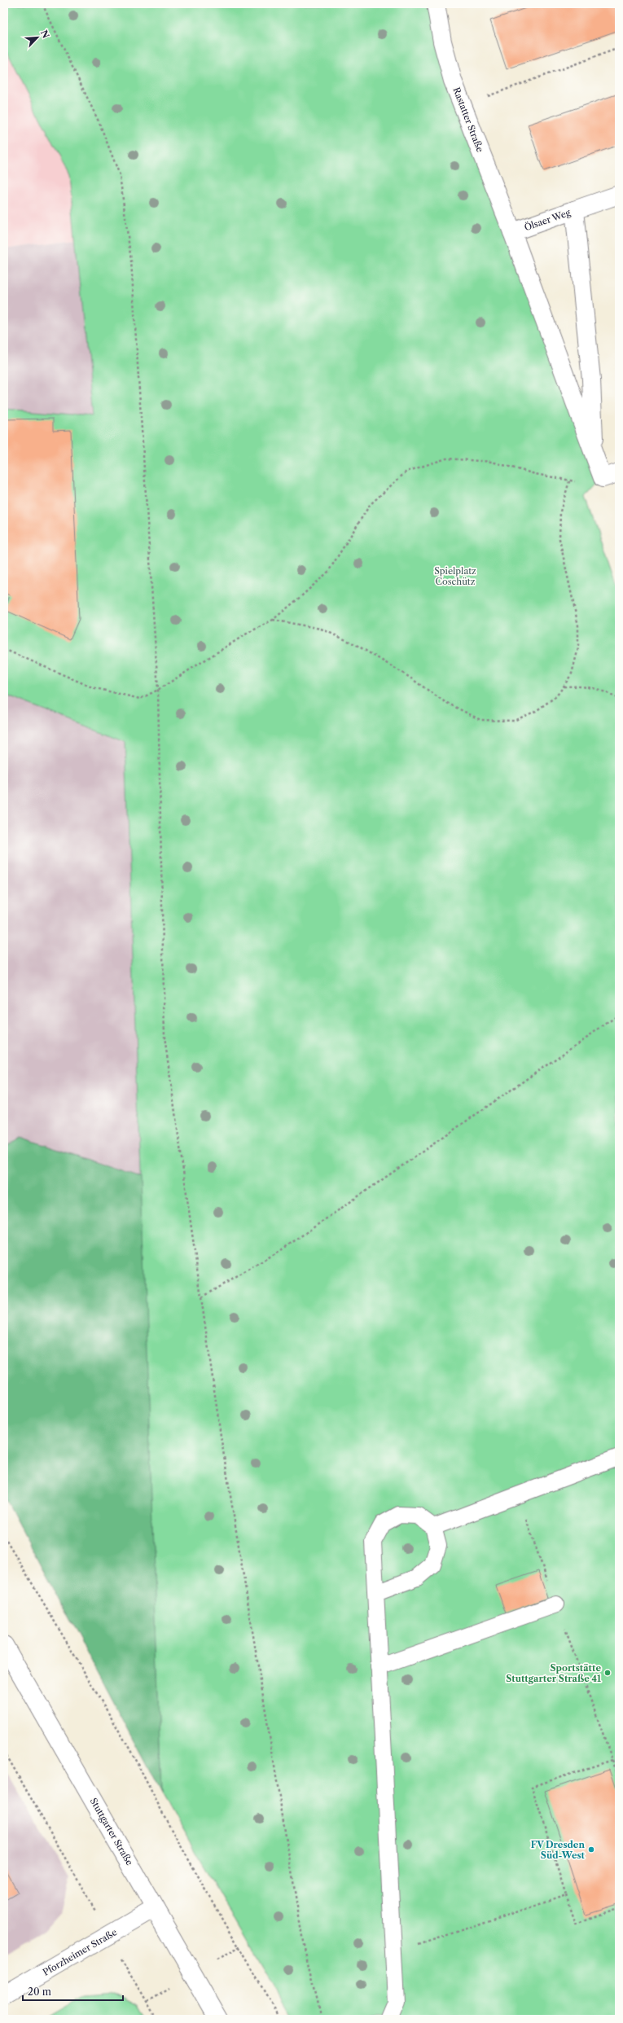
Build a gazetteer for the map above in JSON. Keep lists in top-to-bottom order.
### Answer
{
  "streets": {
    "street": [
      "Rastatter Straße",
      "Ölsaer Weg",
      "Stuttgarter Straße",
      "Pforzheimer Straße"
    ]
  },
  "crossings": [
    ["Rastatter Straße", "Ölsaer Weg"],
    ["Stuttgarter Straße", "Pforzheimer Straße"]
  ],
  "parks": ["Spielplatz Coschütz"],
  "places": ["Sportstätte Stuttgarter Straße 41", "FV Dresden Süd-West"],
  "scale_bar": "20 m",
  "north": "top right"
}
